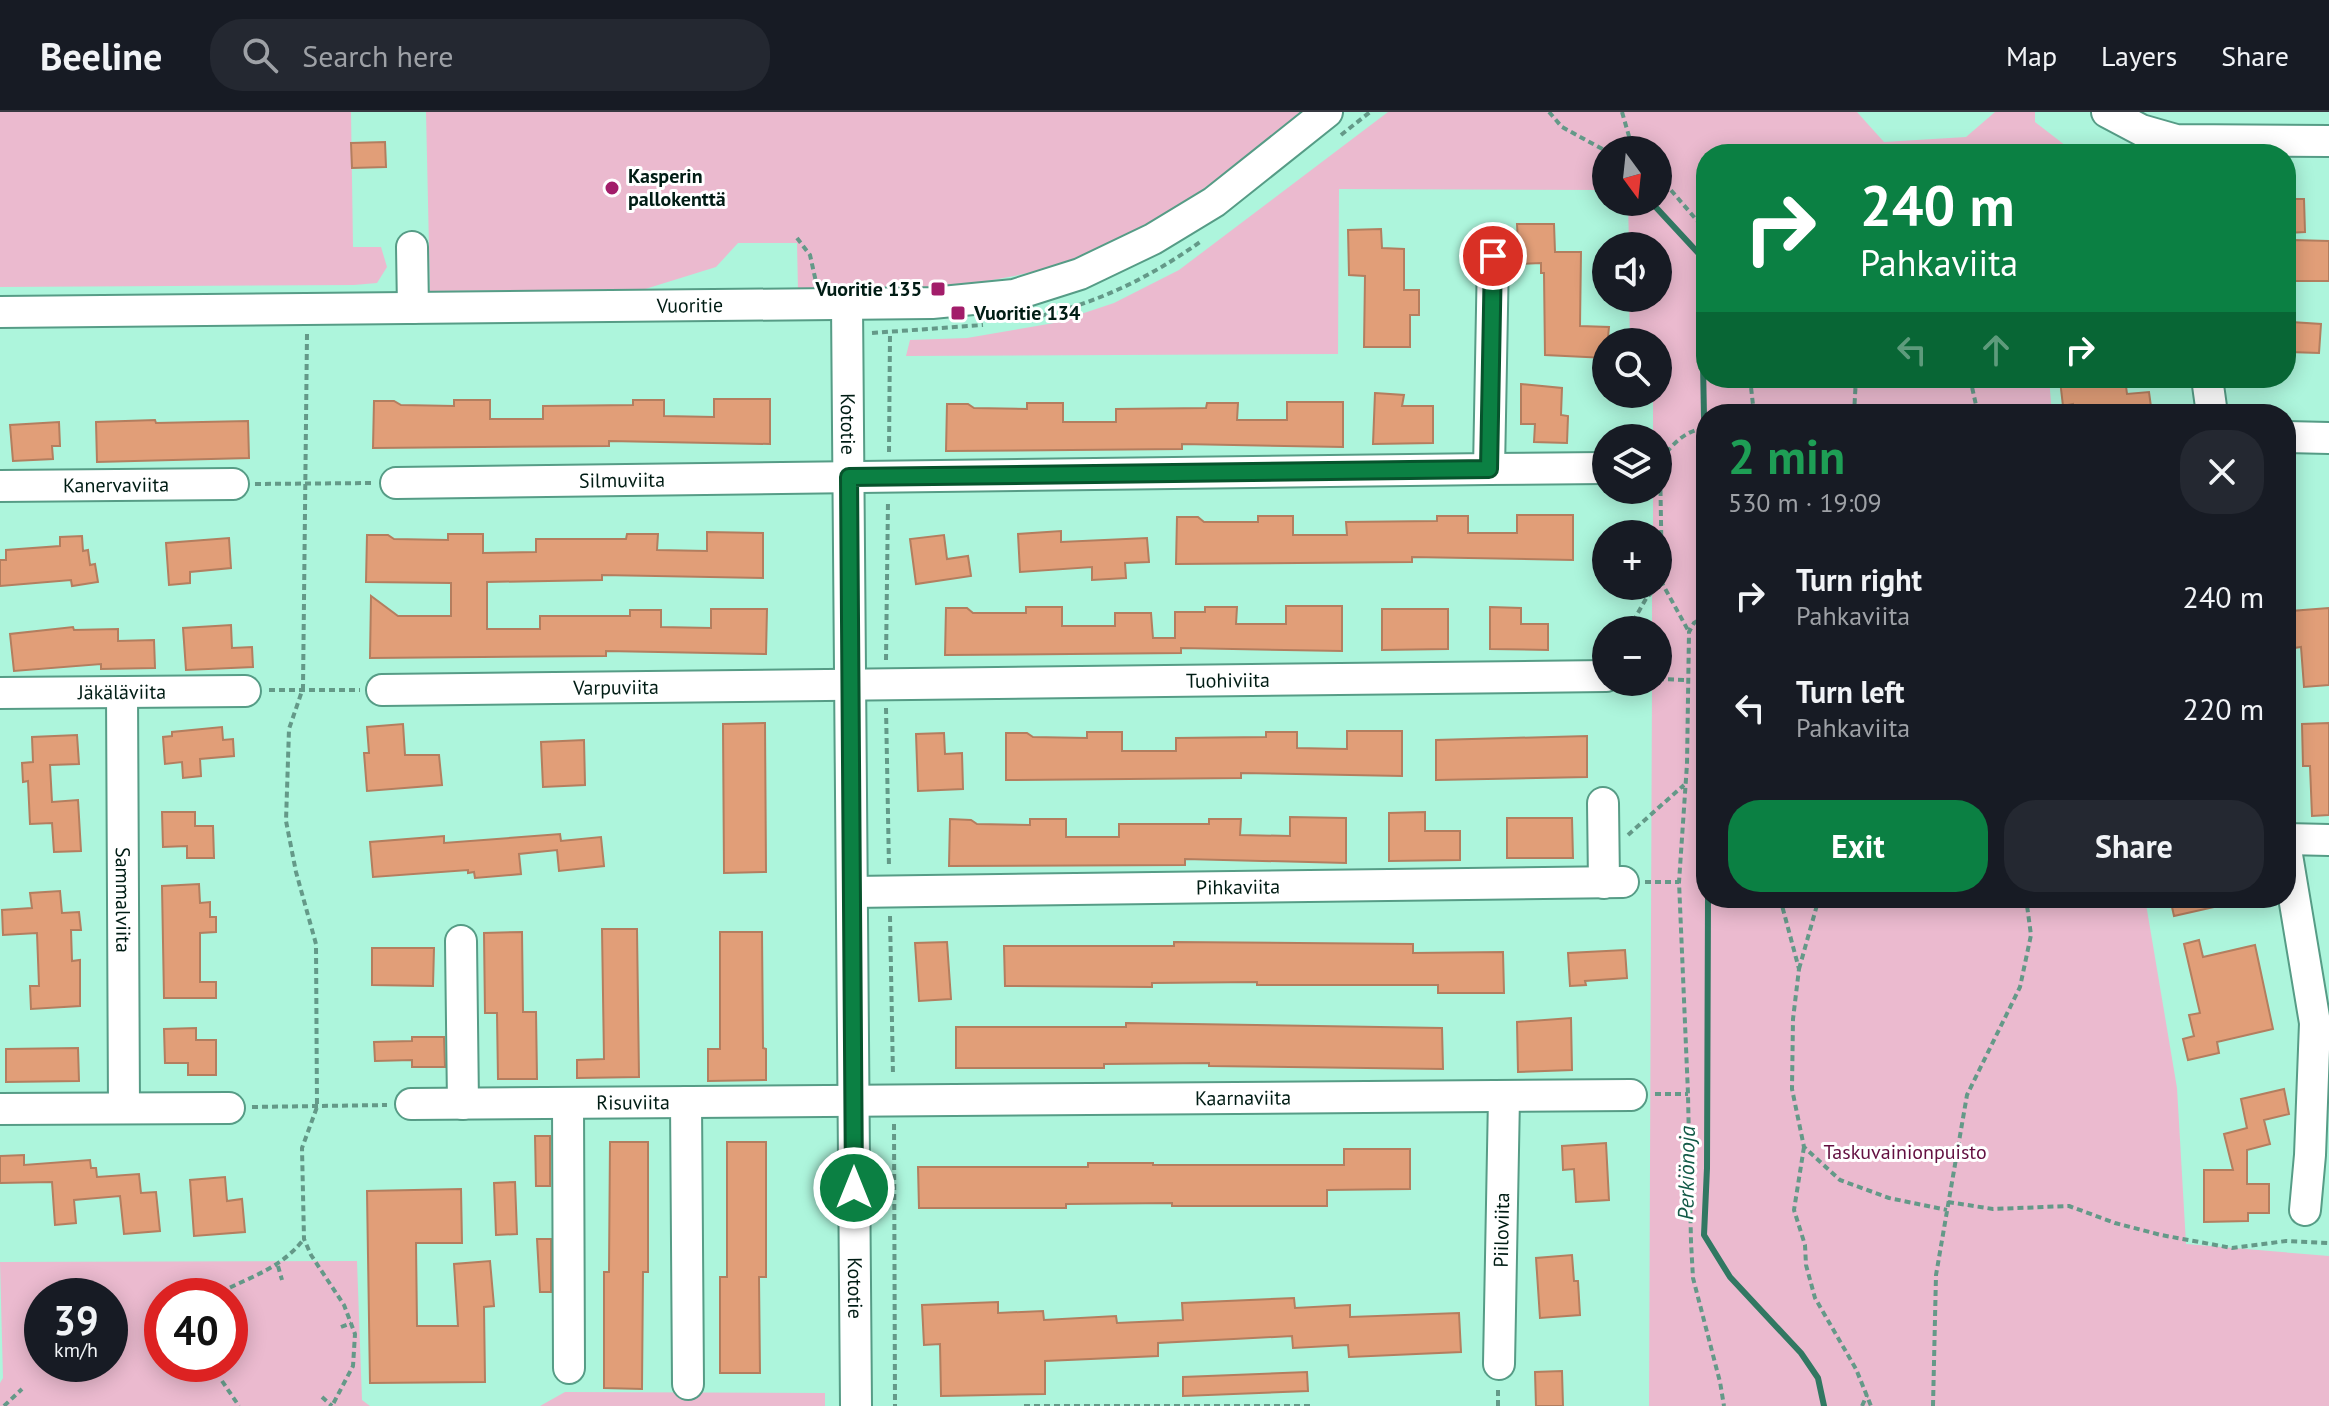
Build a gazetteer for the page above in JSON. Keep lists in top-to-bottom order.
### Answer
{
  "streets": {
    "street": [
      "Vuoritie",
      "Kototie",
      "Silmuviita",
      "Kanervaviita",
      "Tuohiviita",
      "Varpuviita",
      "Jäkäläviita",
      "Pihkaviita",
      "Sammalviita",
      "Kaarnaviita",
      "Risuviita",
      "Piiloviita"
    ]
  },
  "crossings": [
    ["Vuoritie", "Kototie"],
    ["Kototie", "Silmuviita"],
    ["Kototie", "Tuohiviita"],
    ["Kototie", "Varpuviita"],
    ["Kototie", "Pihkaviita"],
    ["Kototie", "Kaarnaviita"],
    ["Kototie", "Risuviita"],
    ["Tuohiviita", "Varpuviita"],
    ["Jäkäläviita", "Sammalviita"],
    ["Kaarnaviita", "Risuviita"],
    ["Kaarnaviita", "Piiloviita"]
  ],
  "water": ["Perkiönoja"],
  "parks": ["Taskuvainionpuisto"],
  "places": {
    "other": ["Kasperin pallokenttä"],
    "transit": ["Vuoritie 135", "Vuoritie 134"]
  },
  "north": "bottom",
  "page": {
    "header": "Beeline",
    "search": "Search here",
    "nav": ["Map", "Layers", "Share"],
    "map_buttons": ["+", "−"],
    "turn": ["240 m", "Pahkaviita"],
    "heading": ["2 min", "530 m · 19:09"],
    "list": [
      {
        "name": "Turn right",
        "note": "Pahkaviita",
        "value": "240 m"
      },
      {
        "name": "Turn left",
        "note": "Pahkaviita",
        "value": "220 m"
      }
    ],
    "buttons": ["Exit", "Share"],
    "speed": "39 km/h",
    "limit": "40"
  }
}
